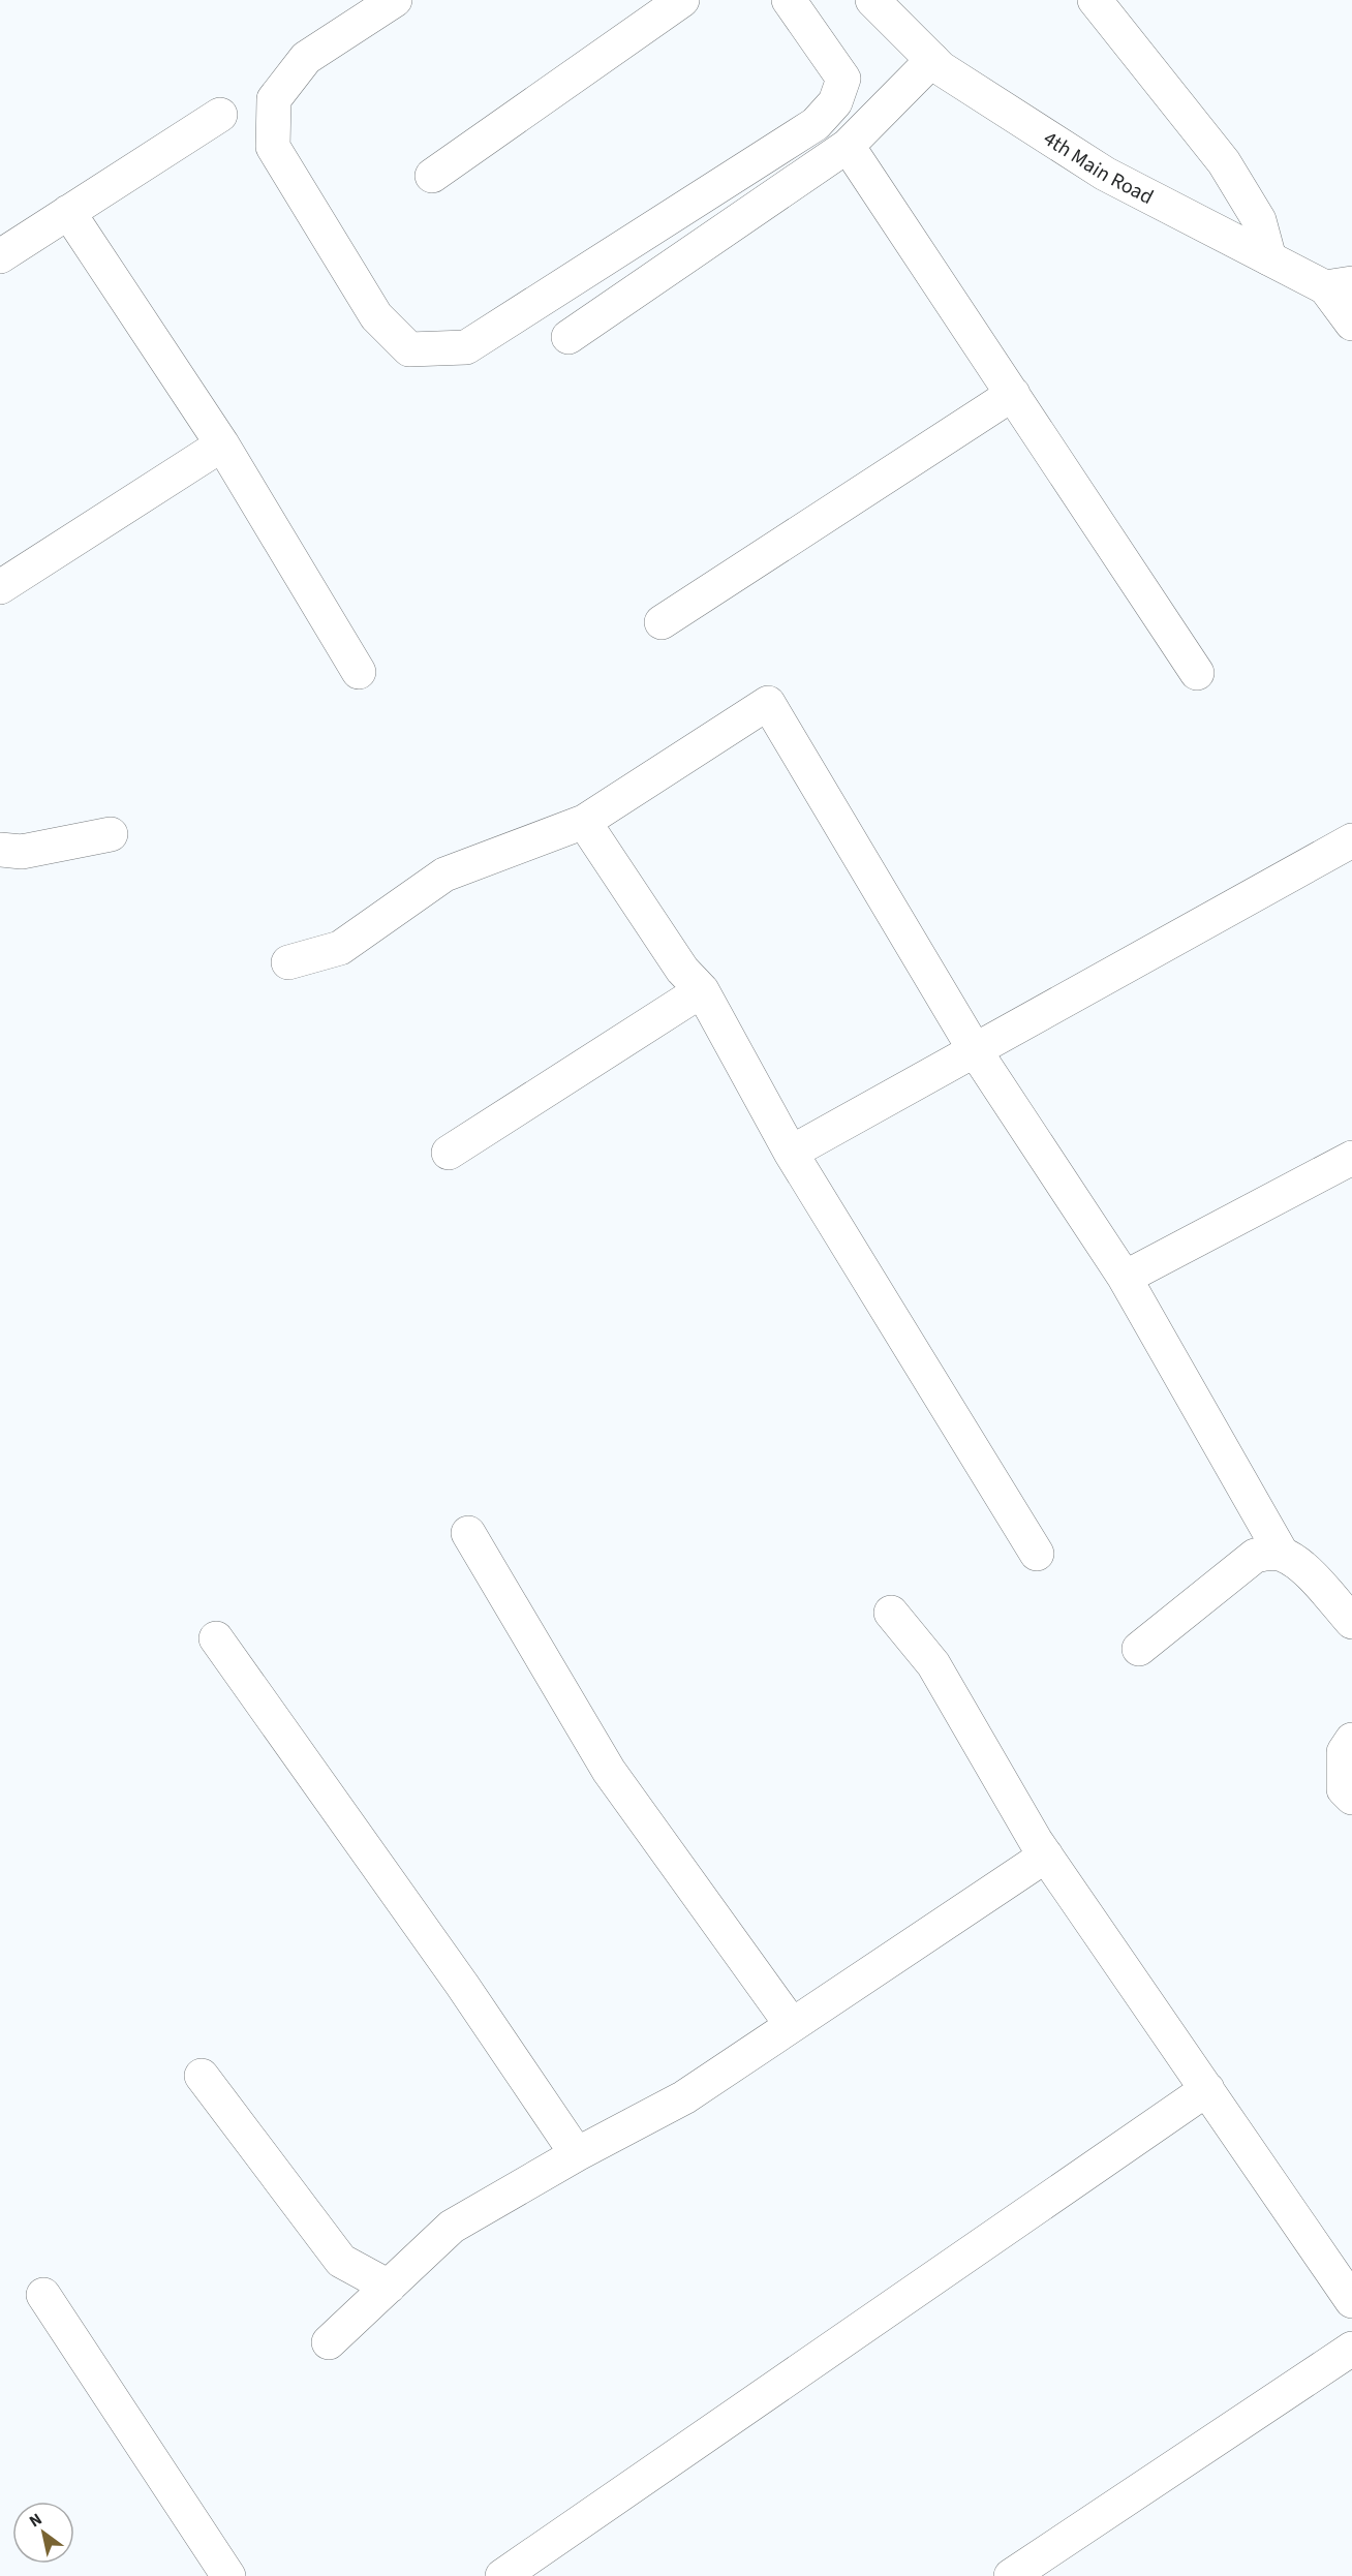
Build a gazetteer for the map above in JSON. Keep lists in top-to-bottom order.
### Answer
{
  "streets": {
    "street": ["4th Main Road"]
  },
  "north": "top left"
}
